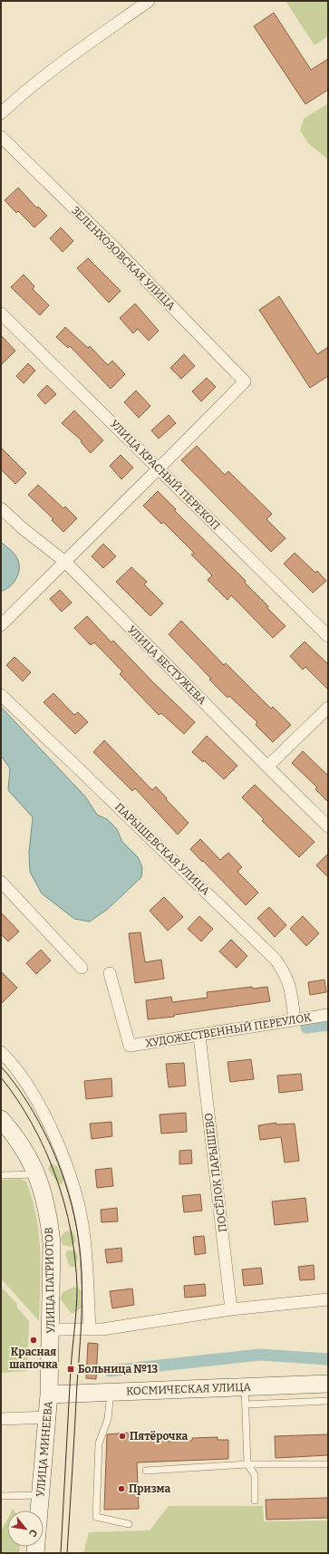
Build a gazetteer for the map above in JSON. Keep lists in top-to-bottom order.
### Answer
{
  "streets": {
    "main road": ["УЛИЦА ПАТРИОТОВ", "КОСМИЧЕСКАЯ УЛИЦА", "УЛИЦА МИНЕЕВА"],
    "street": [
      "ЗЕЛЕНХОЗОВСКАЯ УЛИЦА",
      "УЛИЦА КРАСНЫЙ ПЕРЕКОП",
      "УЛИЦА БЕСТУЖЕВА",
      "ПАРЫШЕВСКАЯ УЛИЦА",
      "ХУДОЖЕСТВЕННЫЙ ПЕРЕУЛОК",
      "ПОСЁЛОК ПАРЫШЕВО"
    ]
  },
  "crossings": [
    ["ЗЕЛЕНХОЗОВСКАЯ УЛИЦА", "УЛИЦА КРАСНЫЙ ПЕРЕКОП"],
    ["ПАРЫШЕВСКАЯ УЛИЦА", "ХУДОЖЕСТВЕННЫЙ ПЕРЕУЛОК"],
    ["ХУДОЖЕСТВЕННЫЙ ПЕРЕУЛОК", "ПОСЁЛОК ПАРЫШЕВО"],
    ["УЛИЦА ПАТРИОТОВ", "УЛИЦА МИНЕЕВА"],
    ["КОСМИЧЕСКАЯ УЛИЦА", "УЛИЦА МИНЕЕВА"]
  ],
  "places": {
    "other": ["Красная шапочка", "Пятёрочка", "Призма"],
    "transit": ["Больница №13"]
  },
  "north": "bottom right"
}
